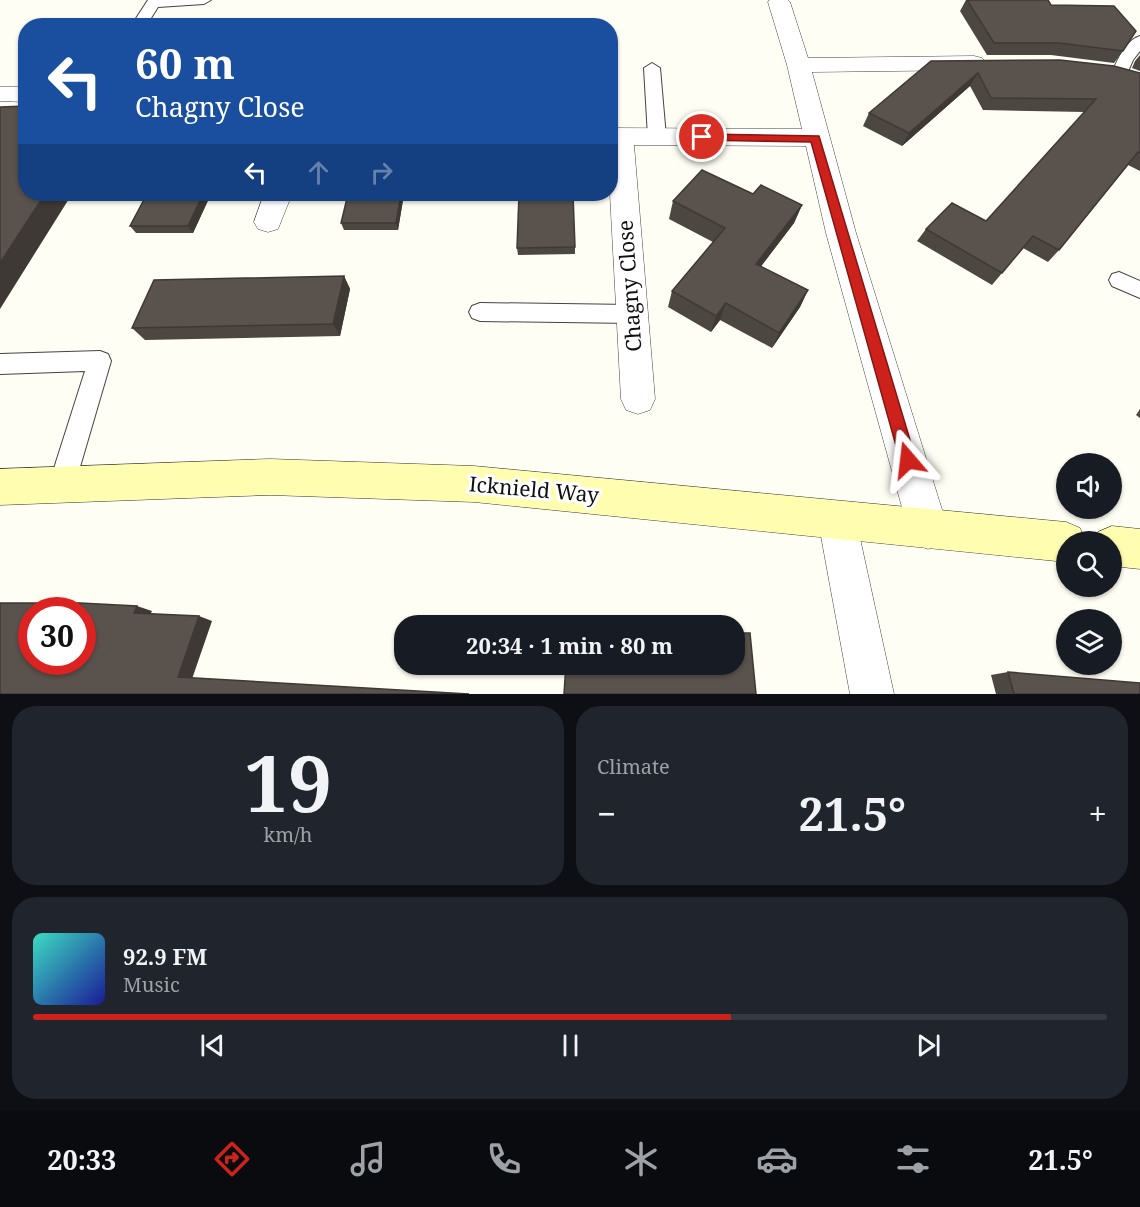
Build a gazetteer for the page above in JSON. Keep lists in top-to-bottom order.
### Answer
{
  "streets": {
    "street": ["Chagny Close", "Icknield Way"]
  },
  "page": {
    "turn": ["60 m", "Chagny Close"],
    "limit": "30",
    "trip": "20:34 · 1 min · 80 m",
    "tile": [
      ["19", "km/h"],
      "Climate"
    ],
    "heat": ["−", "21.5°", "+"],
    "song": ["92.9 FM", "Music"],
    "tabs": ["20:33", "21.5°"]
  }
}
